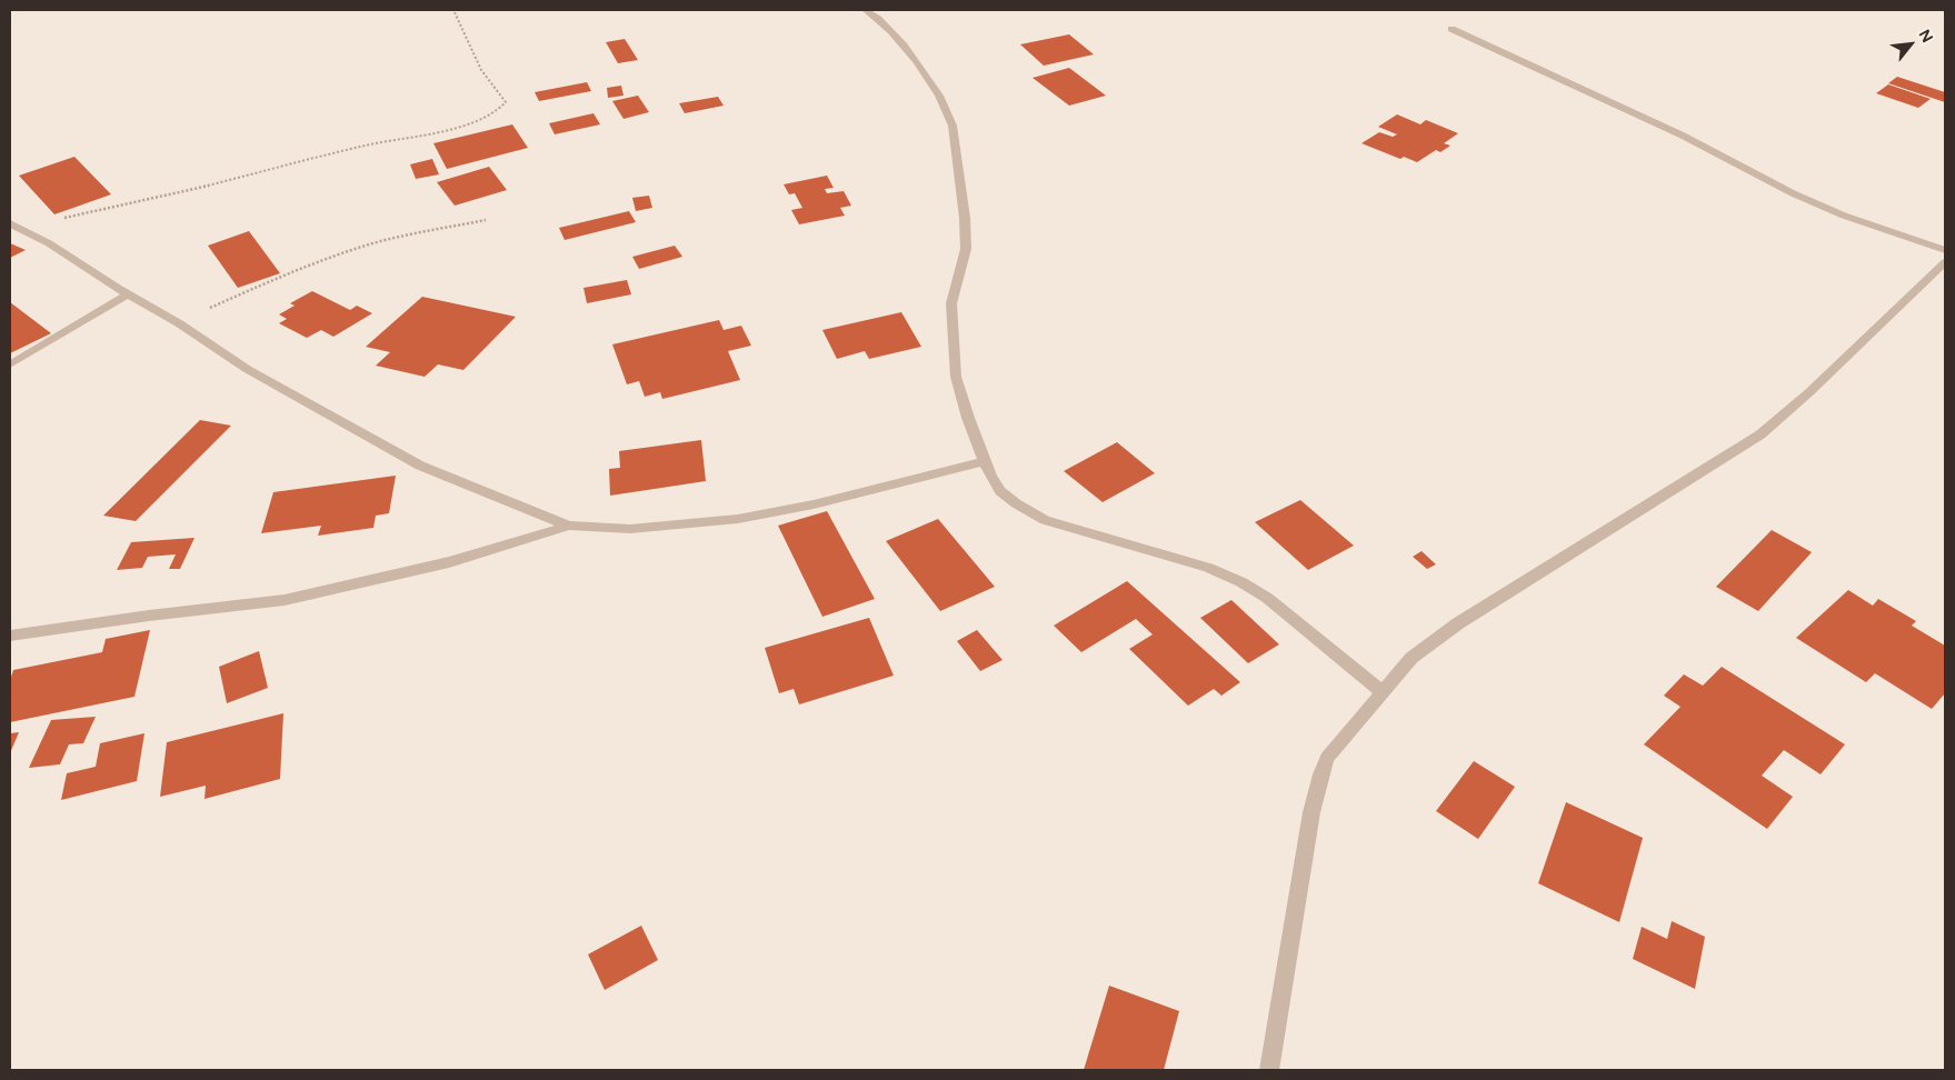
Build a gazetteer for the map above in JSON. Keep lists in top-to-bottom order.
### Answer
{
  "north": "top right"
}
